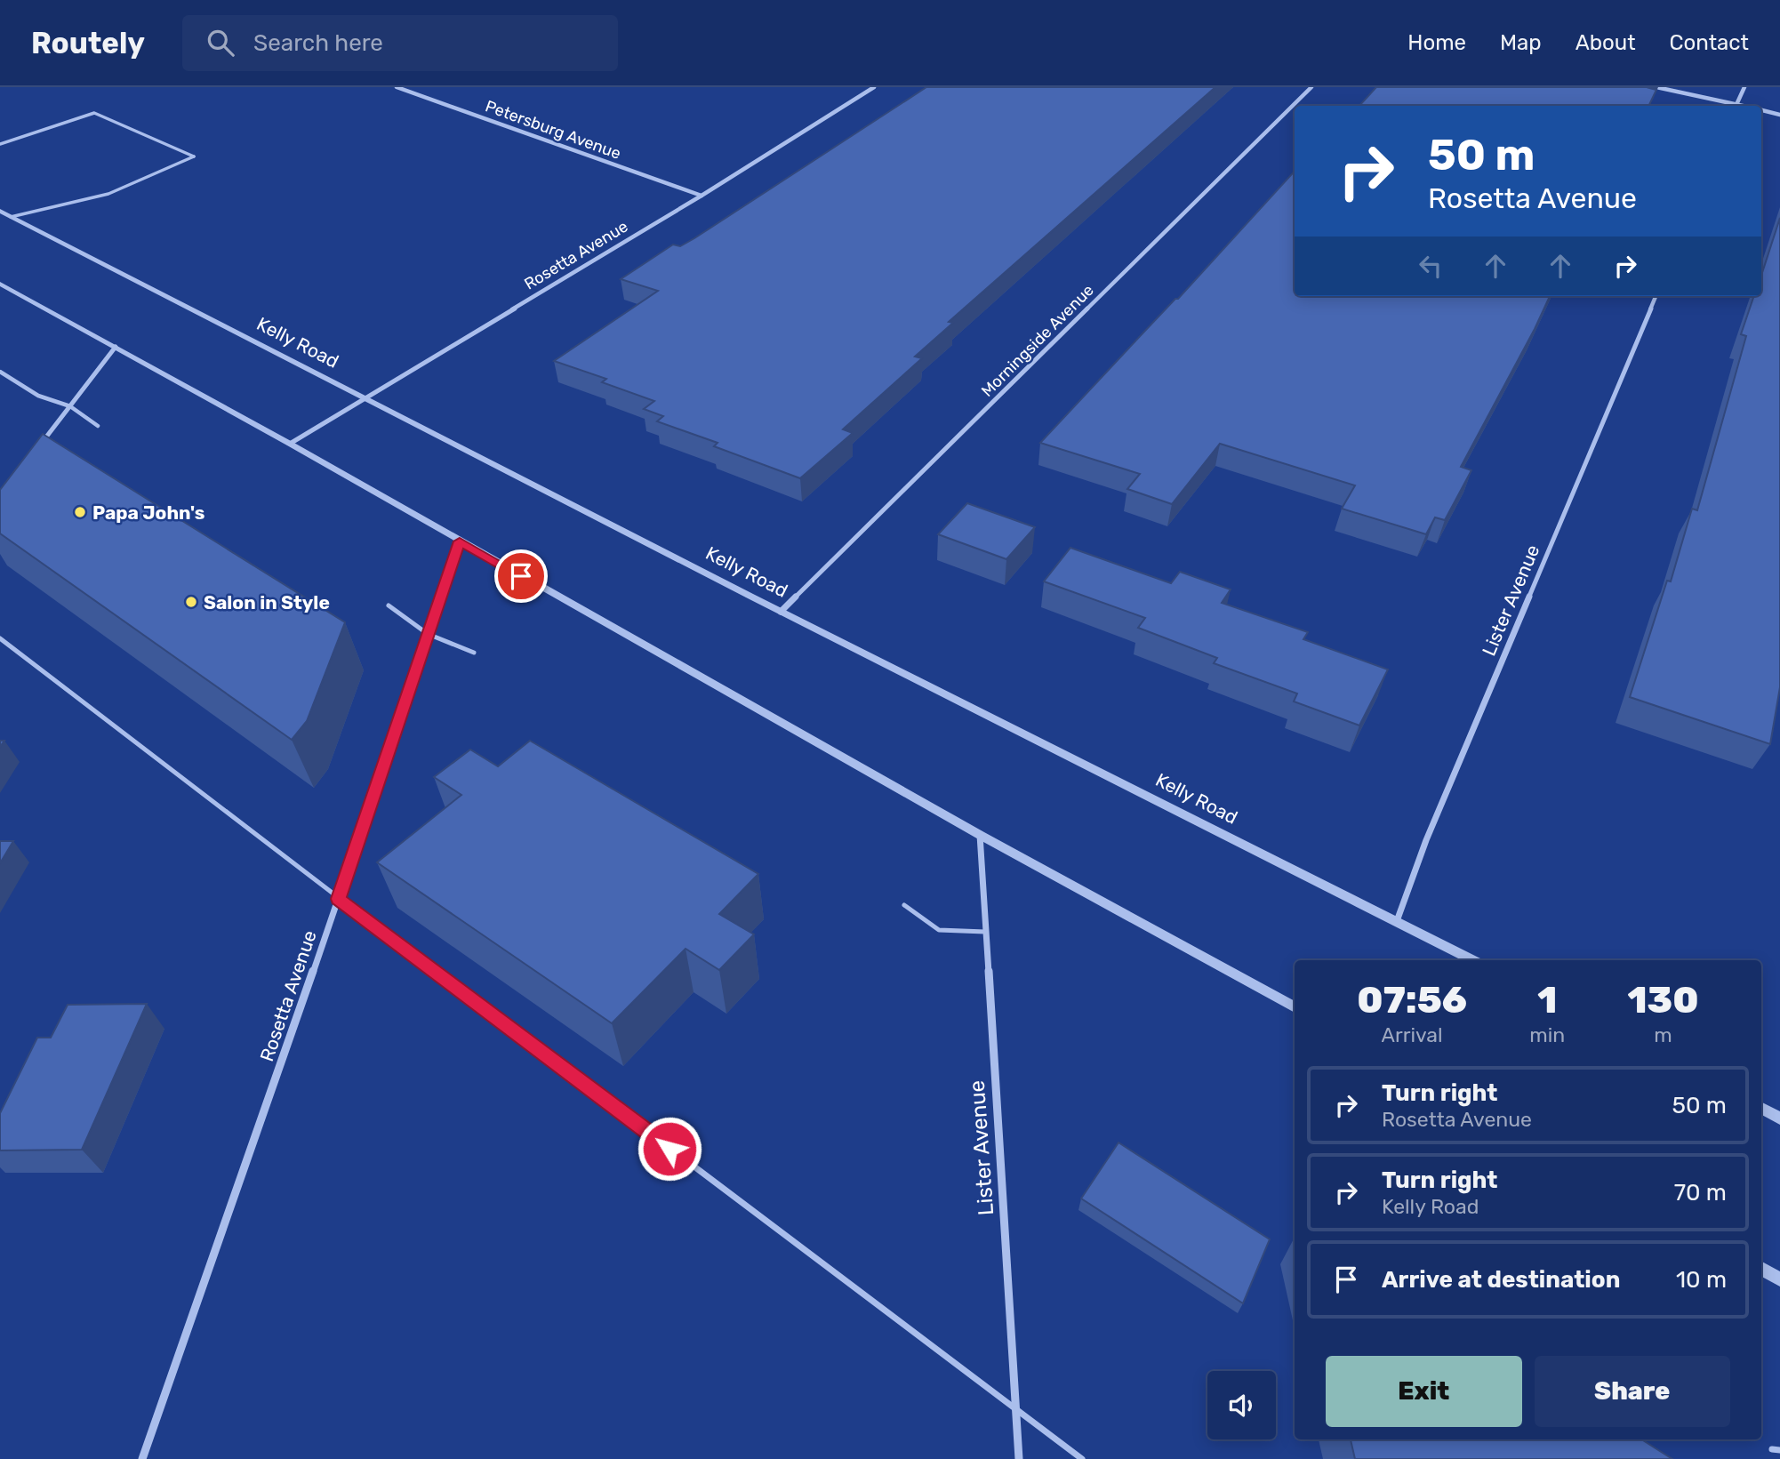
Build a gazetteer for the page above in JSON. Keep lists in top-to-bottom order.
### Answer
{
  "streets": {
    "street": [
      "Petersburg Avenue",
      "Rosetta Avenue",
      "Morningside Avenue",
      "Kelly Road",
      "Lister Avenue"
    ]
  },
  "crossings": [
    ["Petersburg Avenue", "Rosetta Avenue"],
    ["Rosetta Avenue", "Kelly Road"],
    ["Morningside Avenue", "Kelly Road"],
    ["Kelly Road", "Lister Avenue"]
  ],
  "places": ["Papa John's", "Salon in Style"],
  "page": {
    "header": "Routely",
    "search": "Search here",
    "nav": [
      "Home",
      "Map",
      "About",
      "Contact"
    ],
    "turn": ["50 m", "Rosetta Avenue"],
    "eta": [
      "07:56",
      "Arrival",
      "1",
      "min",
      "130",
      "m"
    ],
    "list": [
      {
        "name": "Turn right",
        "note": "Rosetta Avenue",
        "value": "50 m"
      },
      {
        "name": "Turn right",
        "note": "Kelly Road",
        "value": "70 m"
      },
      {
        "name": "Arrive at destination",
        "value": "10 m"
      }
    ],
    "buttons": ["Exit", "Share"]
  }
}
